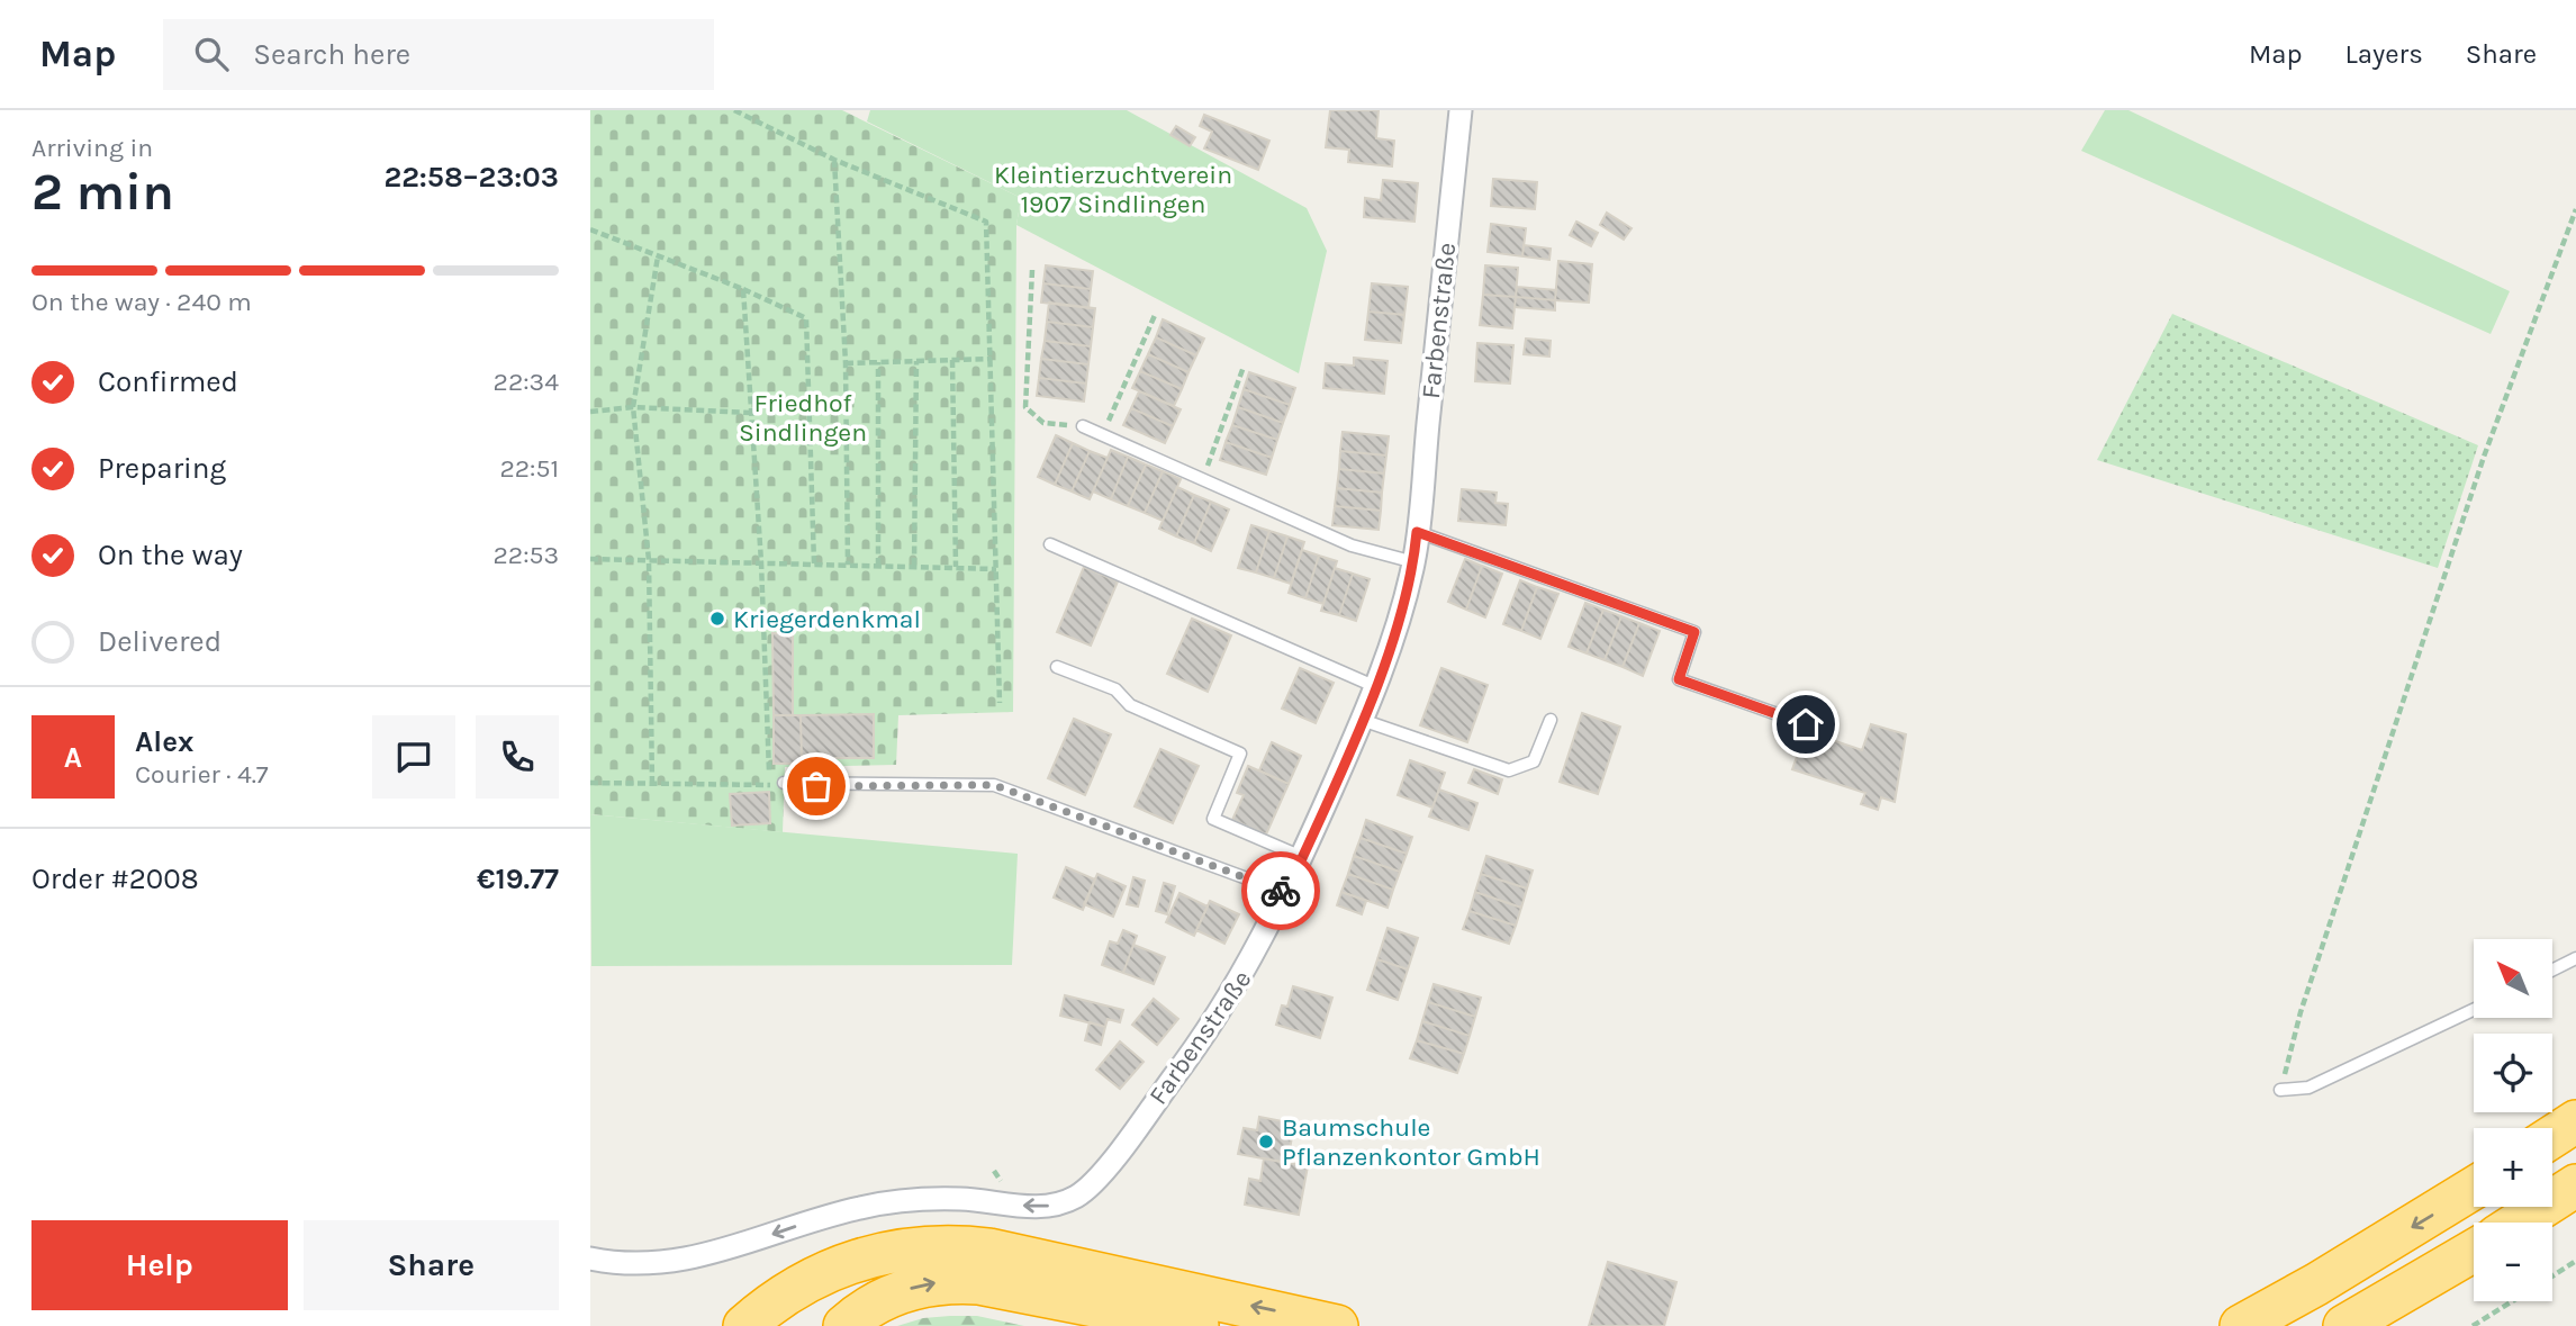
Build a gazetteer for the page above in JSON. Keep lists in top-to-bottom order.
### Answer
{
  "streets": {
    "street": ["Farbenstraße"]
  },
  "one_way": ["Farbenstraße"],
  "parks": ["Kleintierzuchtverein 1907 Sindlingen", "Friedhof Sindlingen"],
  "places": ["Kriegerdenkmal", "Baumschule Pflanzenkontor GmbH"],
  "north": "top left",
  "page": {
    "header": "Map",
    "search": "Search here",
    "nav": ["Map", "Layers", "Share"],
    "heading": ["2 min", "Arriving in", "22:58–23:03"],
    "panel": [
      "Alex",
      "Courier · 4.7",
      "Order #2008",
      "€19.77"
    ],
    "bar": "On the way · 240 m",
    "list": [
      ["Confirmed", "22:34"],
      ["Preparing", "22:51"],
      ["On the way", "22:53"],
      "Delivered"
    ],
    "round": "A",
    "map_buttons": ["+", "−"],
    "buttons": ["Help", "Share"]
  }
}
